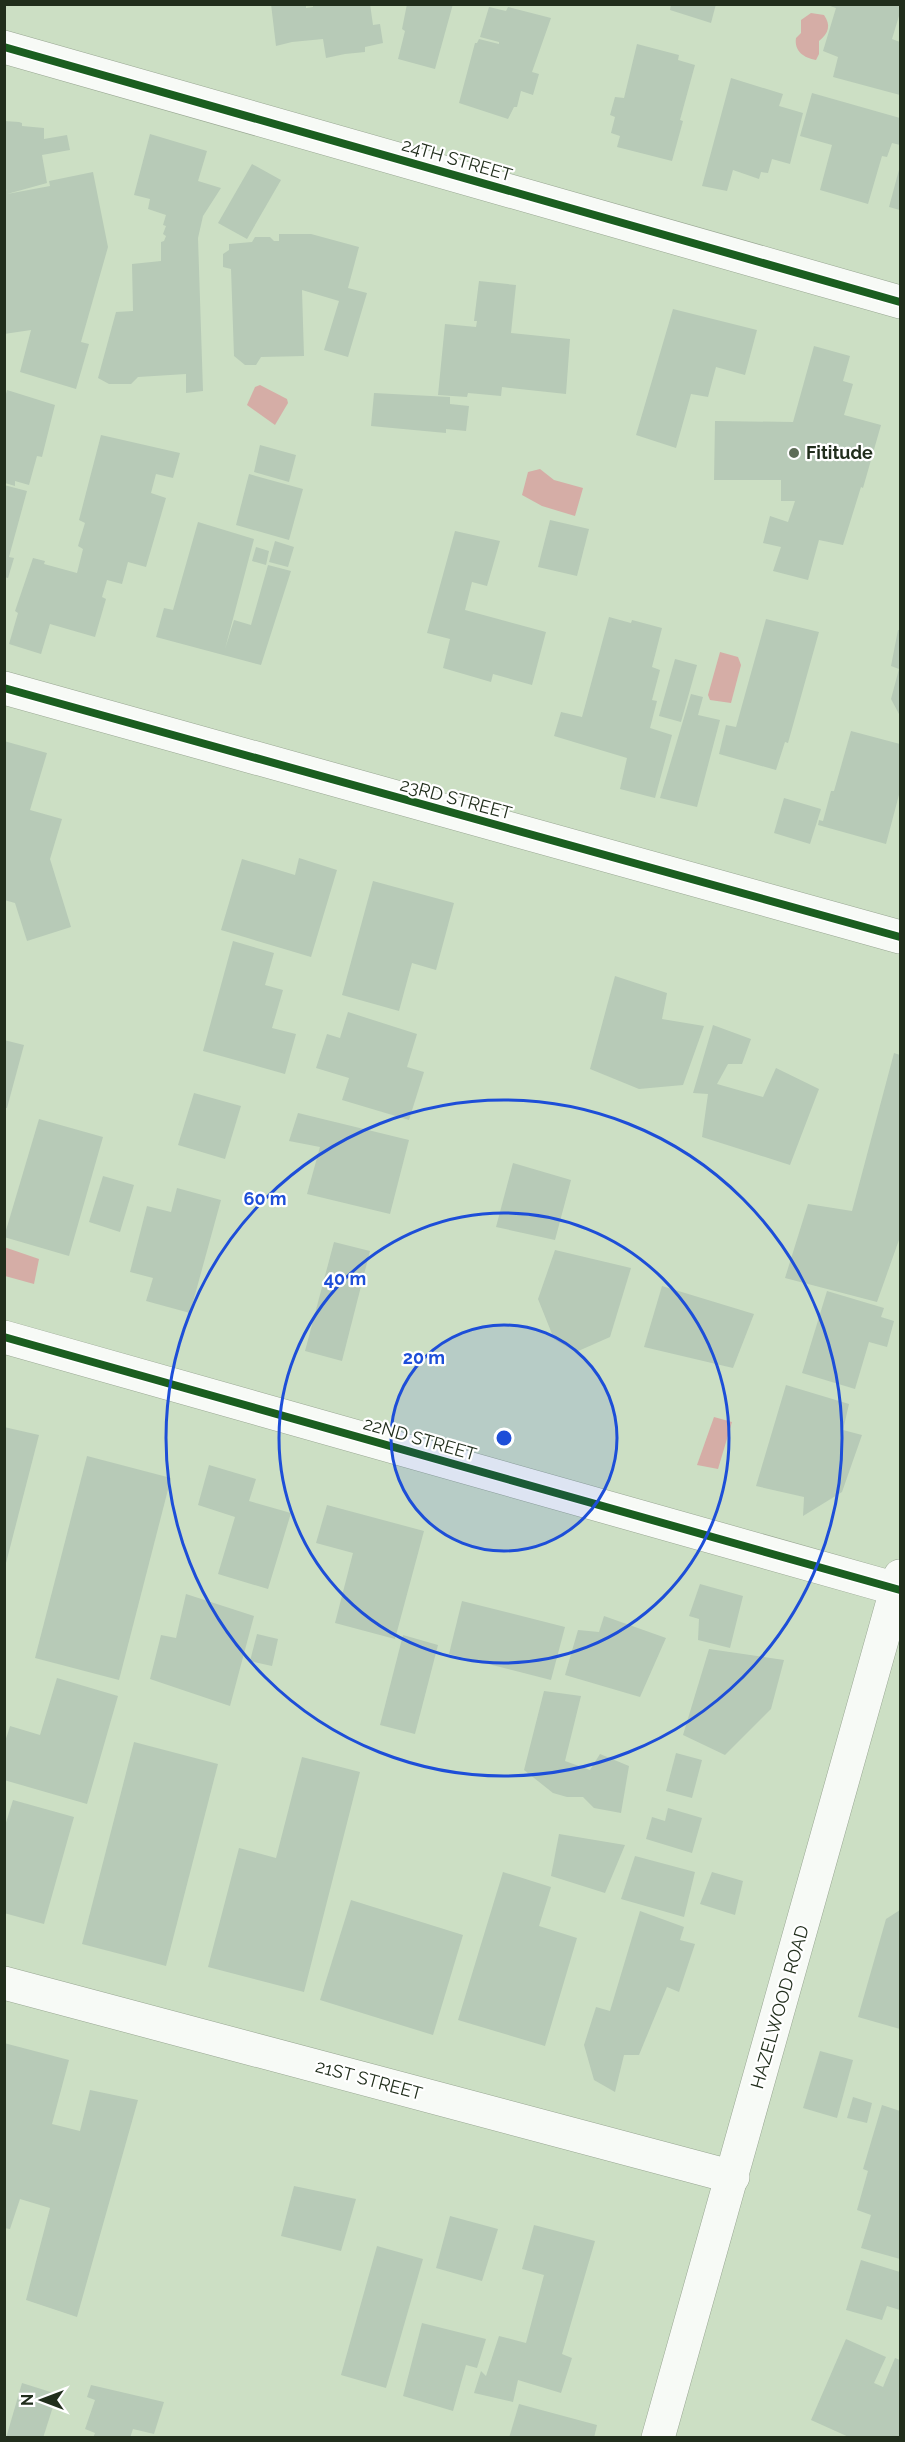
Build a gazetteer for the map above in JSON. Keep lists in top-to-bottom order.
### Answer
{
  "streets": {
    "street": [
      "24TH STREET",
      "23RD STREET",
      "22ND STREET",
      "HAZELWOOD ROAD",
      "21ST STREET"
    ]
  },
  "crossings": [
    ["22ND STREET", "HAZELWOOD ROAD"],
    ["HAZELWOOD ROAD", "21ST STREET"]
  ],
  "places": ["Fititude"],
  "north": "left",
  "rings": ["60 m", "40 m", "20 m"]
}
